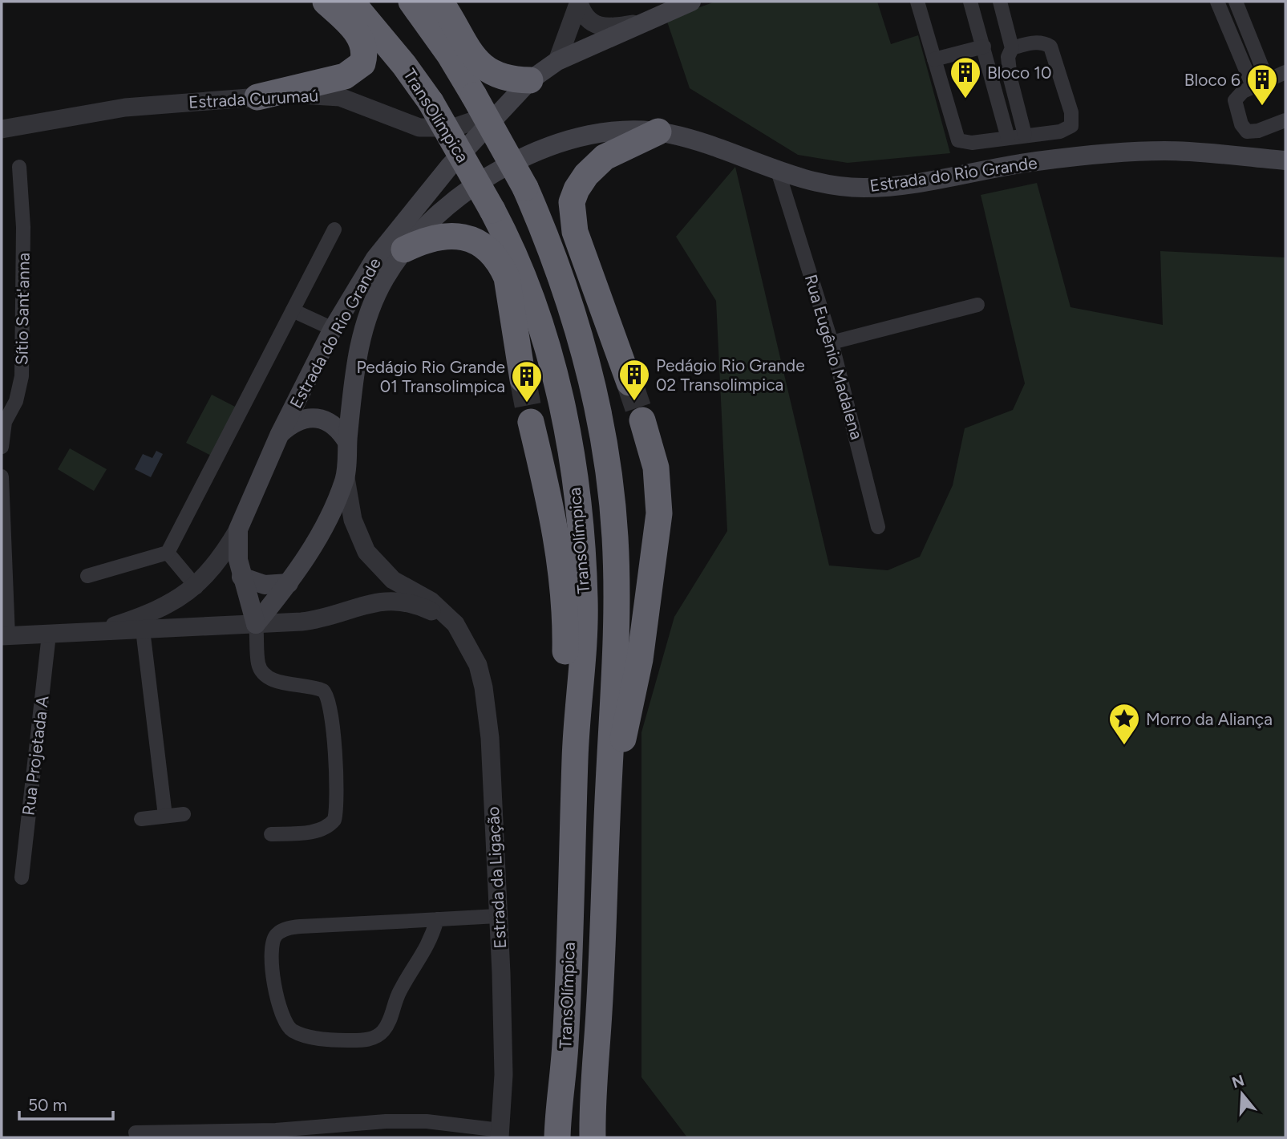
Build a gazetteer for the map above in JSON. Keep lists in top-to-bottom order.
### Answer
{
  "streets": {
    "highway": ["TransOlímpica"],
    "main road": ["Estrada do Rio Grande"],
    "street": [
      "Estrada Curumaú",
      "Sítio Sant'anna",
      "Rua Eugênio Madalena",
      "Rua Projetada A",
      "Estrada da Ligação"
    ]
  },
  "crossings": [
    ["Estrada Curumaú", "Estrada do Rio Grande"],
    ["Estrada do Rio Grande", "Rua Eugênio Madalena"],
    ["Estrada do Rio Grande", "Rua Projetada A"],
    ["Estrada do Rio Grande", "Estrada da Ligação"]
  ],
  "places": {
    "building": [
      "Bloco 10",
      "Bloco 6",
      "Pedágio Rio Grande 02 Transolimpica",
      "Pedágio Rio Grande 01 Transolimpica"
    ],
    "place": ["Morro da Aliança"]
  },
  "scale_bar": "50 m",
  "north": "top"
}
